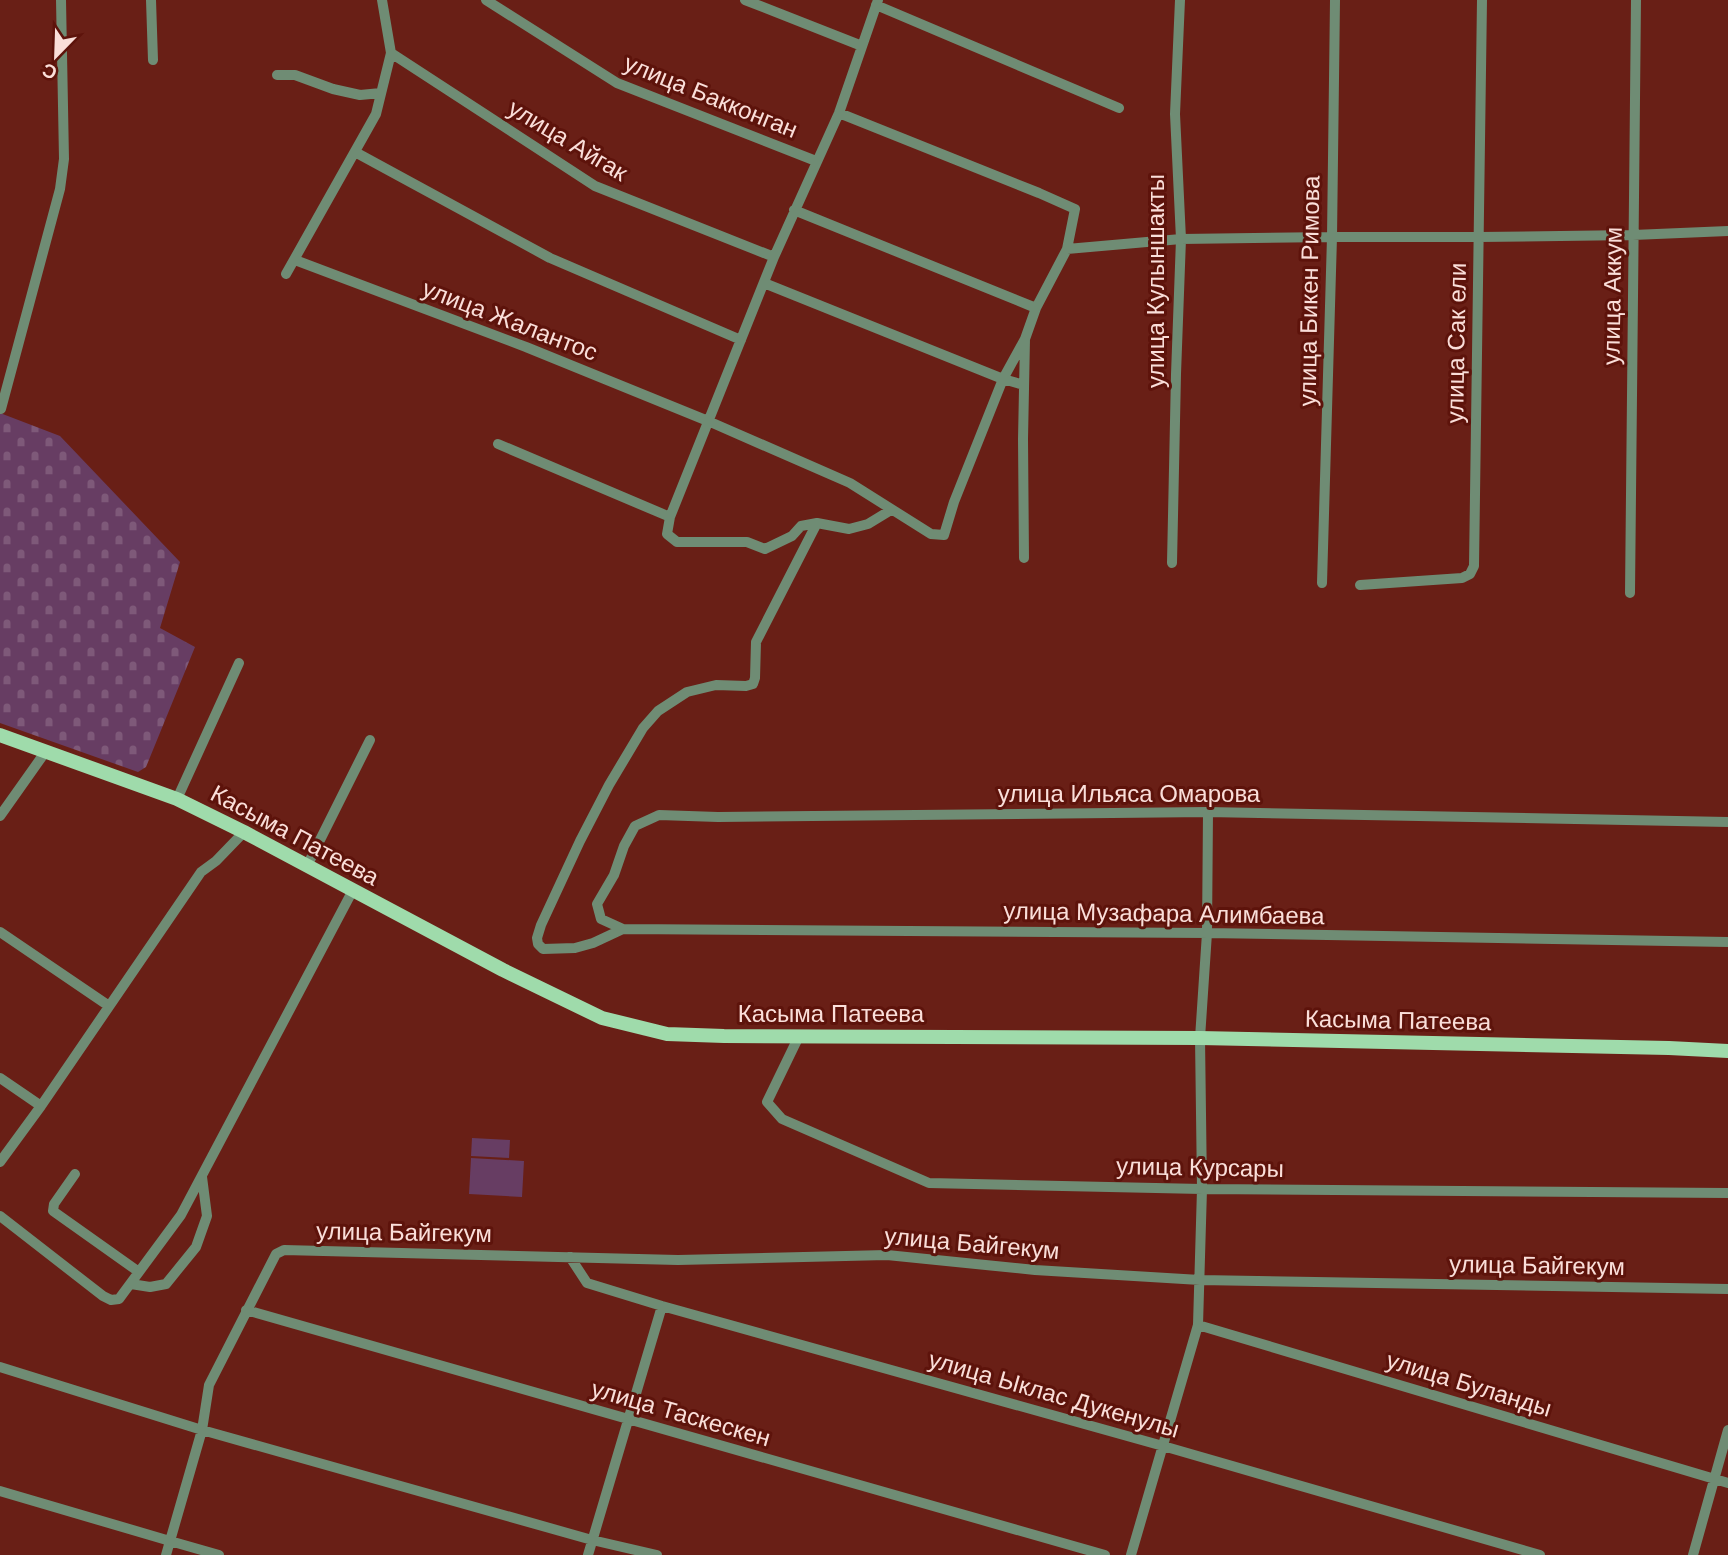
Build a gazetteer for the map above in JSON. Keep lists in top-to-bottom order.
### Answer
{
  "streets": {
    "main road": ["Касыма Патеева"],
    "street": [
      "улица Бакконган",
      "улица Айгак",
      "улица Кулыншакты",
      "улица Бикен Римова",
      "улица Аккум",
      "улица Жалантос",
      "улица Сак ели",
      "улица Ильяса Омарова",
      "улица Музафара Алимбаева",
      "улица Курсары",
      "улица Байгекум",
      "улица Буланды",
      "улица Ыклас Дукенулы",
      "улица Таскескен"
    ]
  },
  "crossings": [
    ["улица Ильяса Омарова", "улица Музафара Алимбаева"],
    ["Касыма Патеева", "улица Курсары"],
    ["улица Байгекум", "улица Ыклас Дукенулы"],
    ["улица Байгекум", "улица Таскескен"]
  ],
  "north": "bottom left"
}
